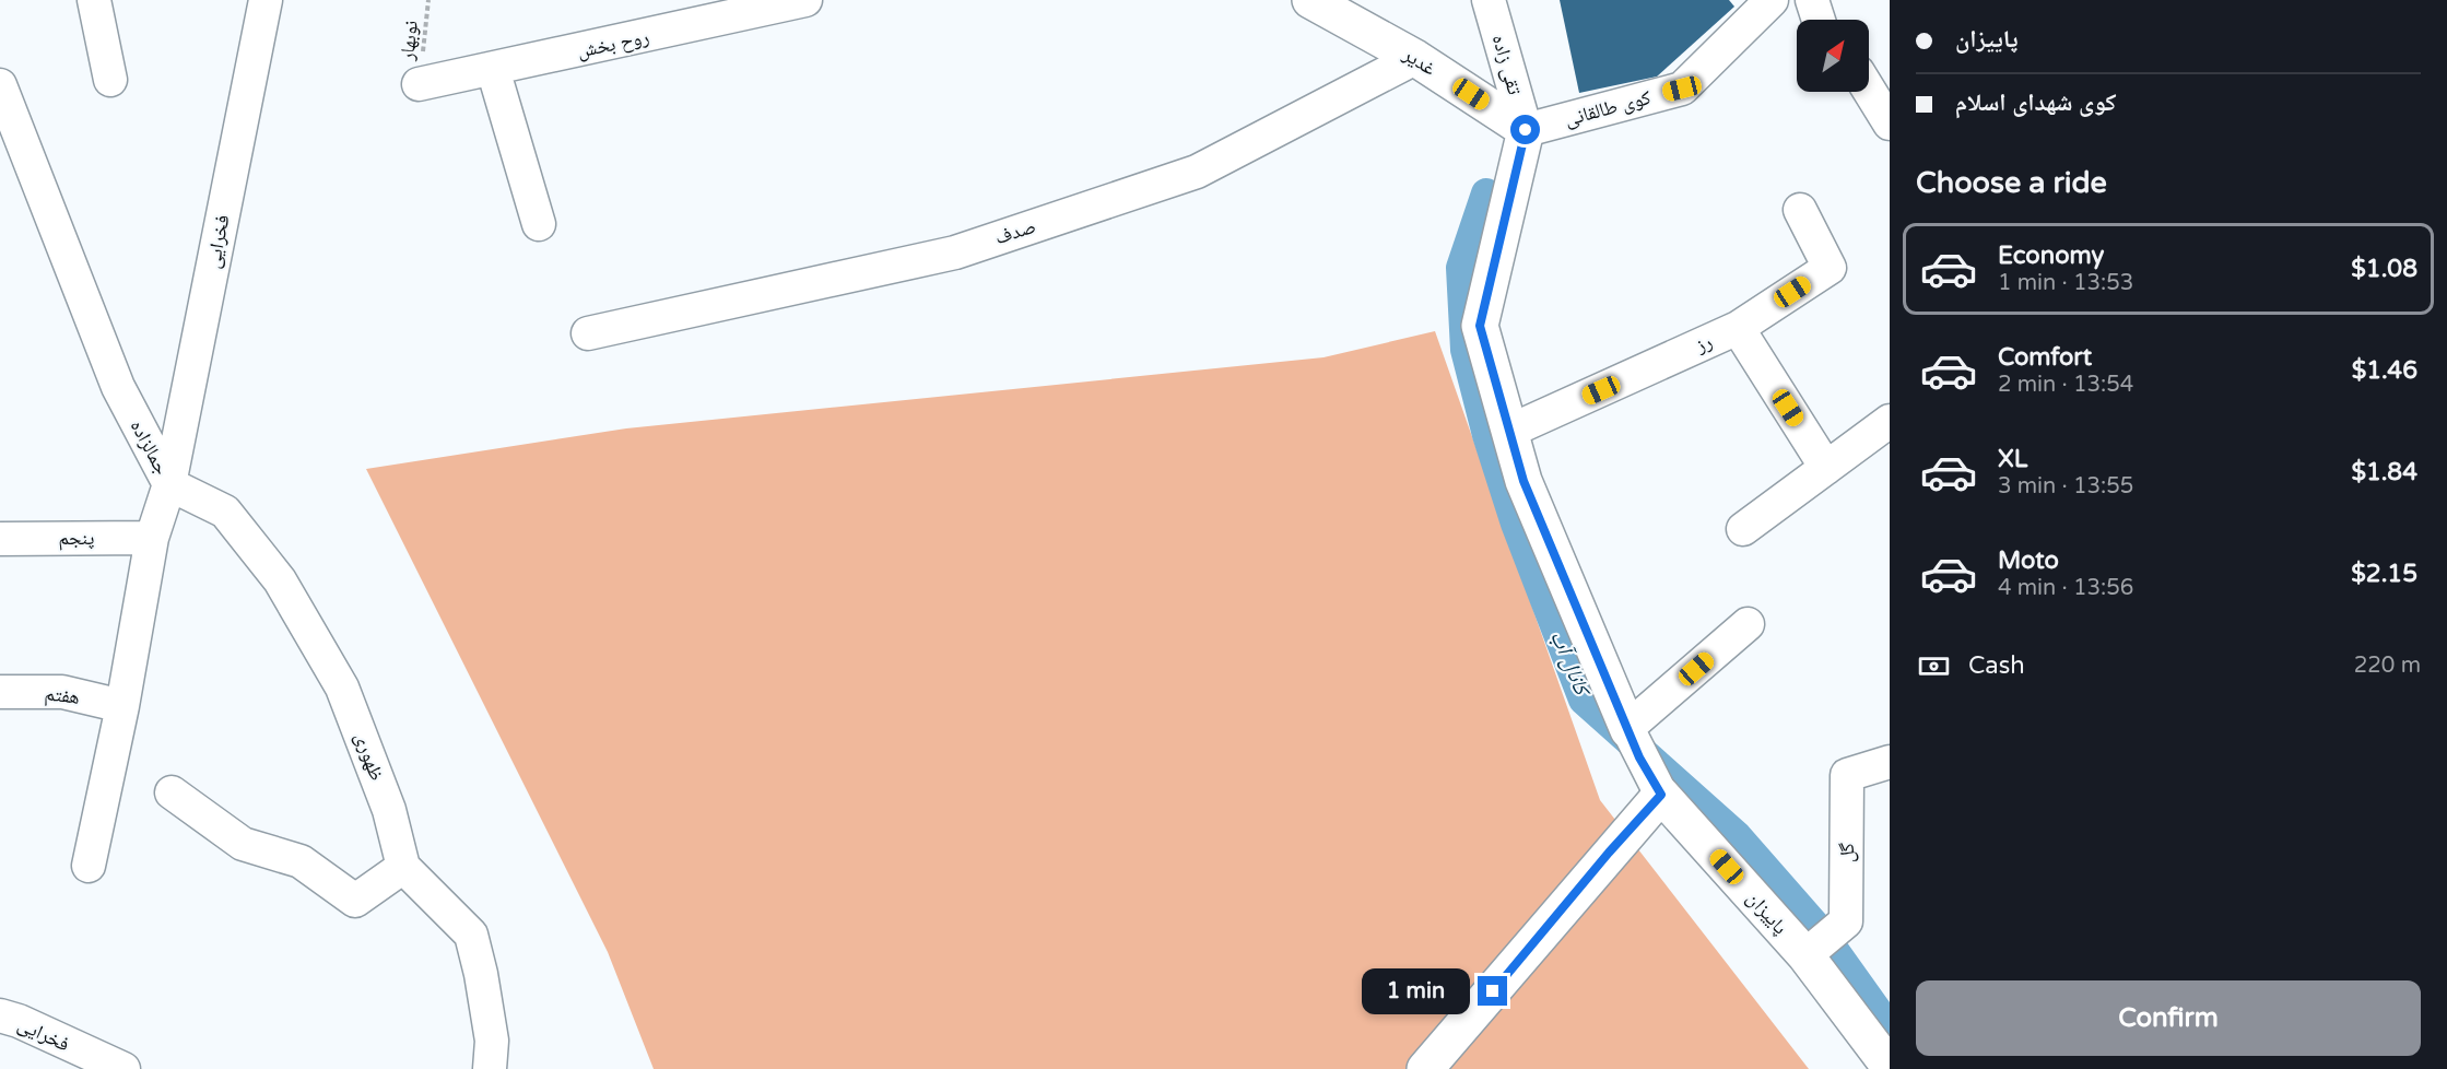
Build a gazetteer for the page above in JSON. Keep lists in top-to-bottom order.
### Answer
{
  "streets": {
    "main road": ["غدیر", "پاییزان"],
    "street": [
      "روح بخش",
      "تقی زاده",
      "کوی طالقانی",
      "صدف",
      "فخرایی",
      "رز",
      "جمالزاده",
      "پنجم",
      "هفتم",
      "ظهوری",
      "گل"
    ],
    "path": ["نوبهار"]
  },
  "crossings": [
    ["نوبهار", "روح بخش"],
    ["غدیر", "تقی زاده"],
    ["غدیر", "کوی طالقانی"],
    ["غدیر", "صدف"],
    ["غدیر", "پاییزان"],
    ["تقی زاده", "کوی طالقانی"],
    ["تقی زاده", "پاییزان"],
    ["کوی طالقانی", "پاییزان"],
    ["فخرایی", "جمالزاده"],
    ["فخرایی", "ظهوری"],
    ["رز", "پاییزان"],
    ["جمالزاده", "پنجم"],
    ["جمالزاده", "هفتم"],
    ["جمالزاده", "ظهوری"],
    ["گل", "پاییزان"]
  ],
  "water": ["کانال آب"],
  "north": "top right",
  "page": {
    "banner": ["پاییزان", "کوی شهدای اسلام"],
    "heading": "Choose a ride",
    "list": [
      {
        "name": "Economy",
        "note": "1 min · 13:53",
        "value": "$1.08"
      },
      {
        "name": "Comfort",
        "note": "2 min · 13:54",
        "value": "$1.46"
      },
      {
        "name": "XL",
        "note": "3 min · 13:55",
        "value": "$1.84"
      },
      {
        "name": "Moto",
        "note": "4 min · 13:56",
        "value": "$2.15"
      }
    ],
    "pay": ["Cash", "220 m"],
    "buttons": "Confirm",
    "bubble": "1 min"
  }
}
